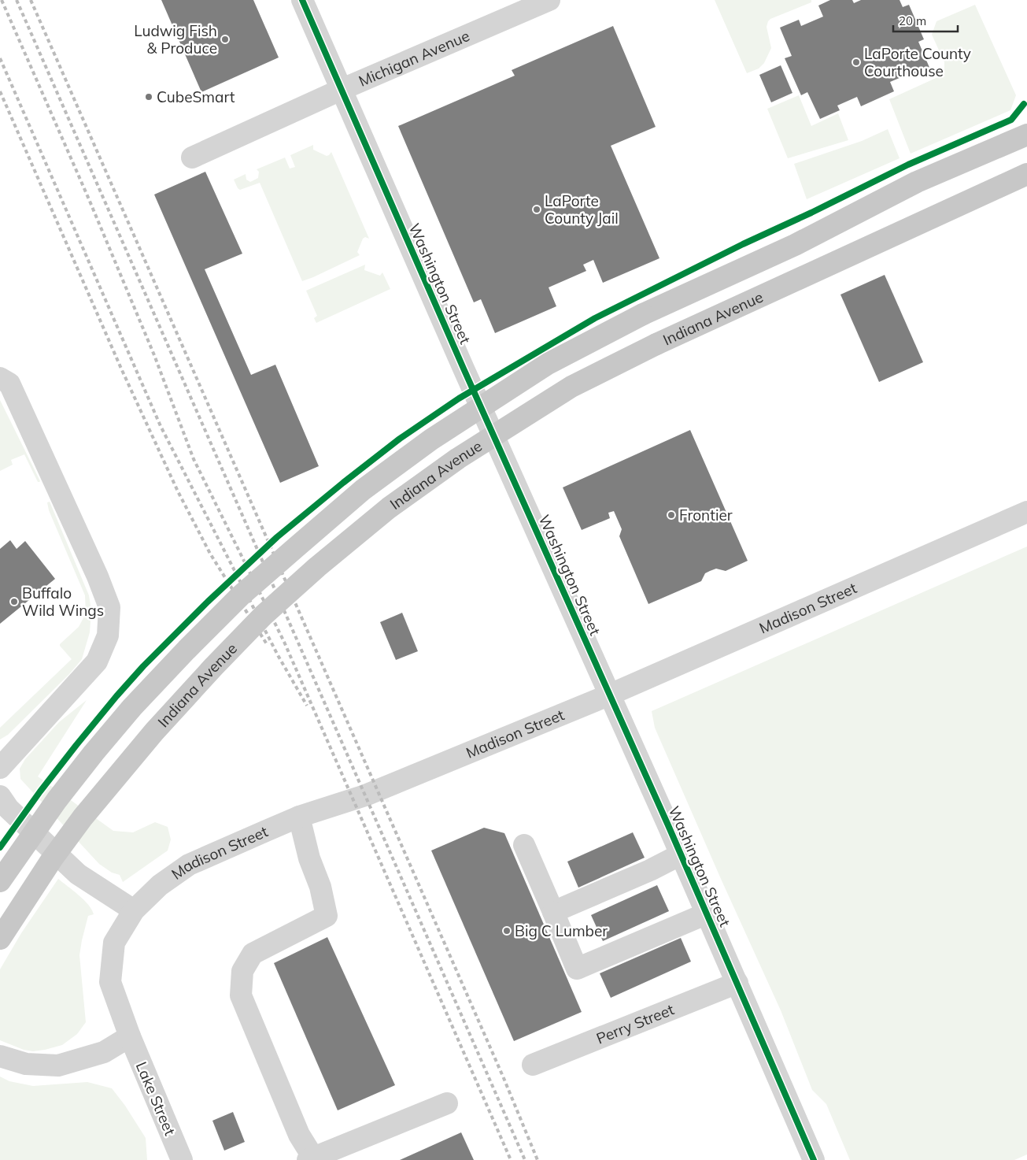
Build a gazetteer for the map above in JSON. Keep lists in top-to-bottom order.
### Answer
{
  "streets": {
    "main road": ["Indiana Avenue"],
    "street": [
      "Michigan Avenue",
      "Washington Street",
      "Madison Street",
      "Perry Street",
      "Lake Street"
    ]
  },
  "crossings": [
    ["Michigan Avenue", "Washington Street"],
    ["Washington Street", "Madison Street"],
    ["Washington Street", "Perry Street"],
    ["Madison Street", "Lake Street"]
  ],
  "places": [
    "Ludwig Fish & Produce",
    "LaPorte County Courthouse",
    "CubeSmart",
    "LaPorte County Jail",
    "Frontier",
    "Buffalo Wild Wings",
    "Big C Lumber"
  ],
  "scale_bar": "20 m"
}
